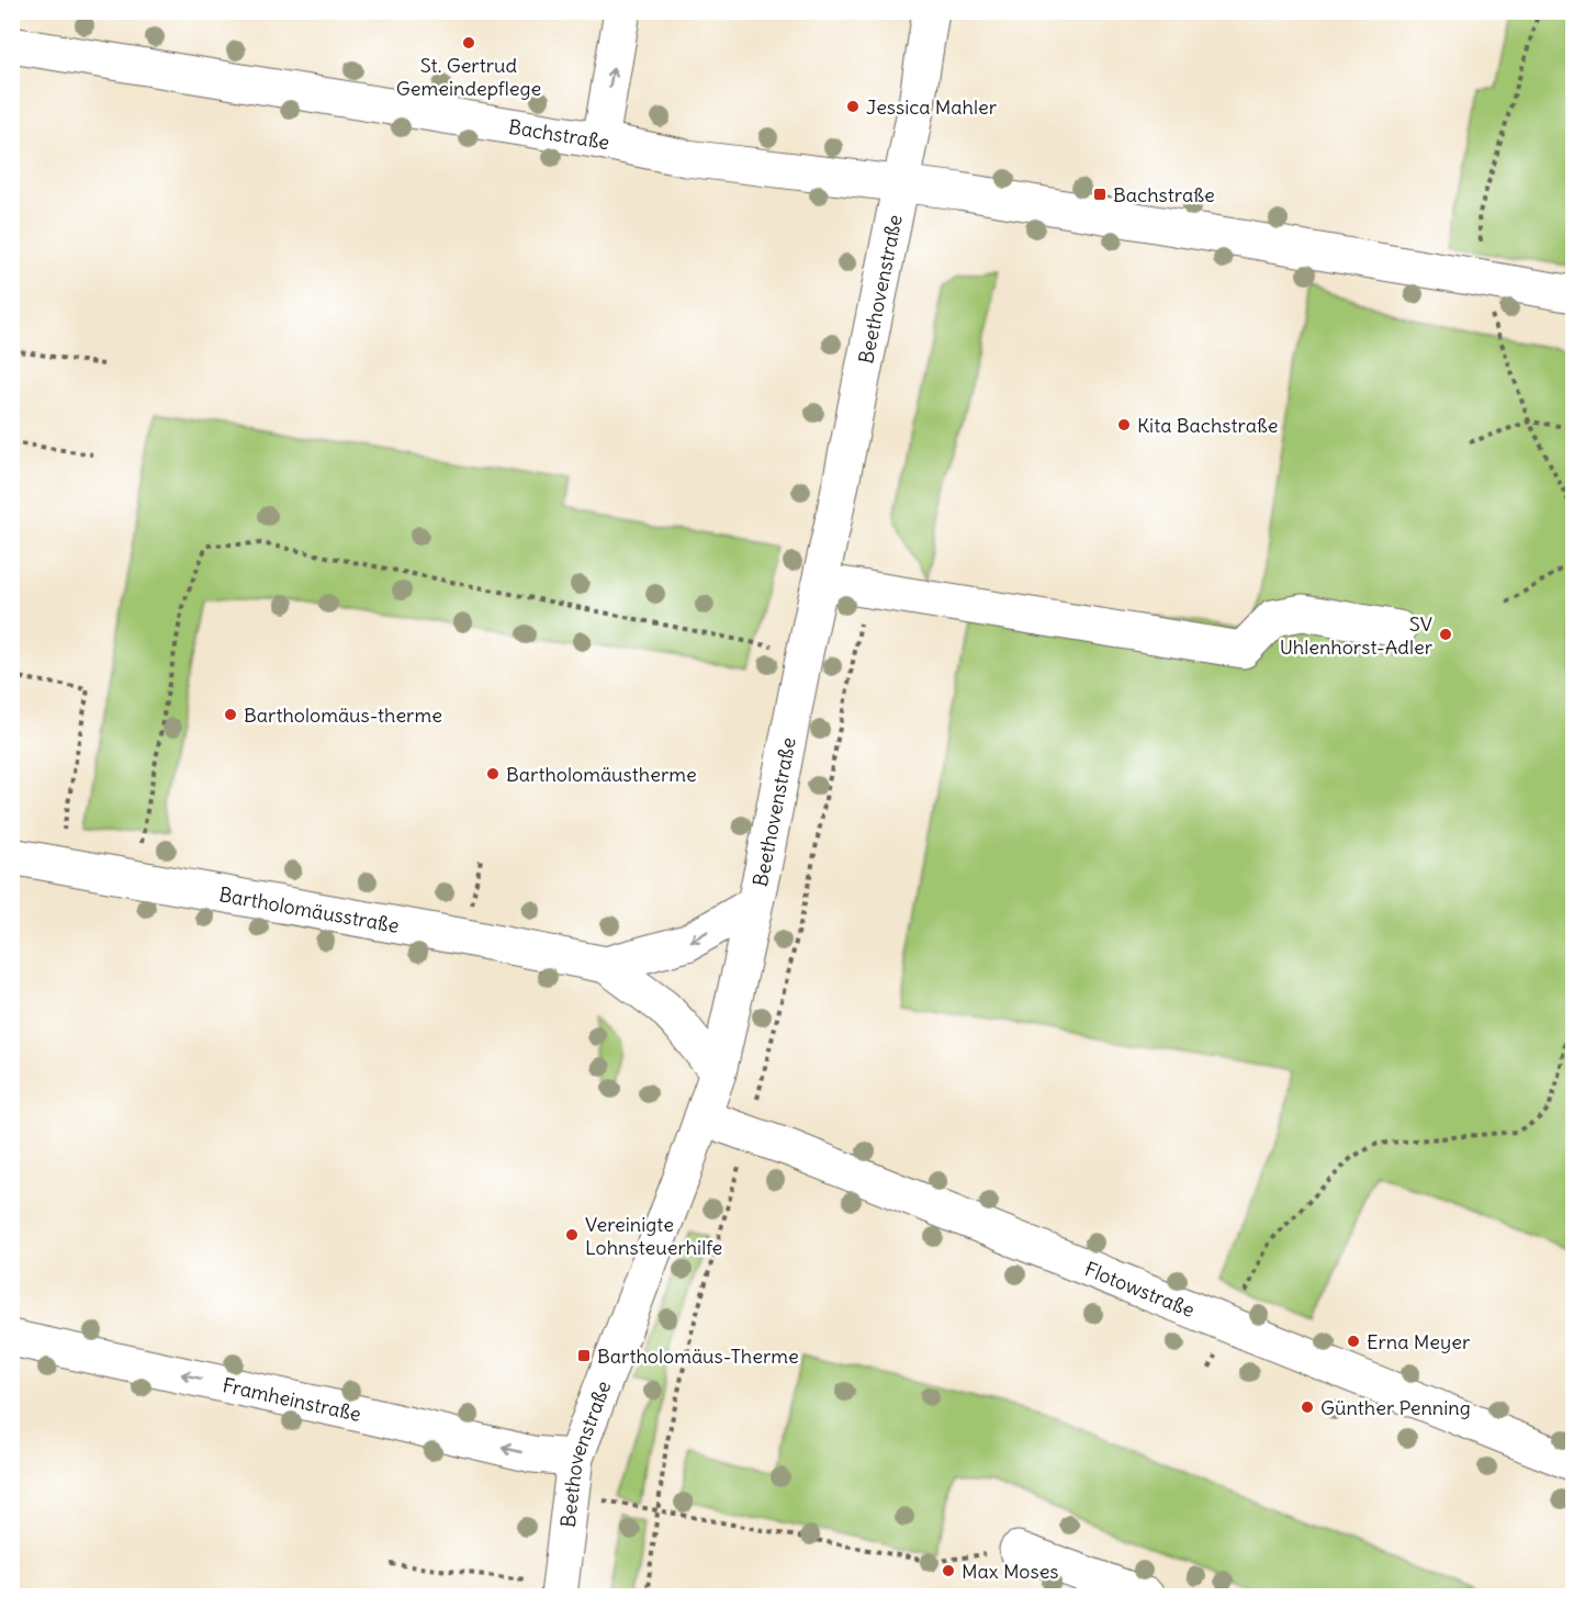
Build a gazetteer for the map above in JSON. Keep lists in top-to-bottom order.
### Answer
{
  "streets": {
    "street": [
      "Bachstraße",
      "Beethovenstraße",
      "Bartholomäusstraße",
      "Flotowstraße",
      "Framheinstraße"
    ]
  },
  "crossings": [
    ["Bachstraße", "Beethovenstraße"],
    ["Beethovenstraße", "Bartholomäusstraße"],
    ["Beethovenstraße", "Flotowstraße"],
    ["Beethovenstraße", "Framheinstraße"]
  ],
  "one_way": ["Framheinstraße"],
  "places": {
    "other": [
      "St. Gertrud Gemeindepflege",
      "Jessica Mahler",
      "Kita Bachstraße",
      "SV Uhlenhorst-Adler",
      "Bartholomäus-therme",
      "Bartholomäustherme",
      "Vereinigte Lohnsteuerhilfe",
      "Erna Meyer",
      "Günther Penning",
      "Max Moses"
    ],
    "transit": ["Bachstraße", "Bartholomäus-Therme"]
  }
}
